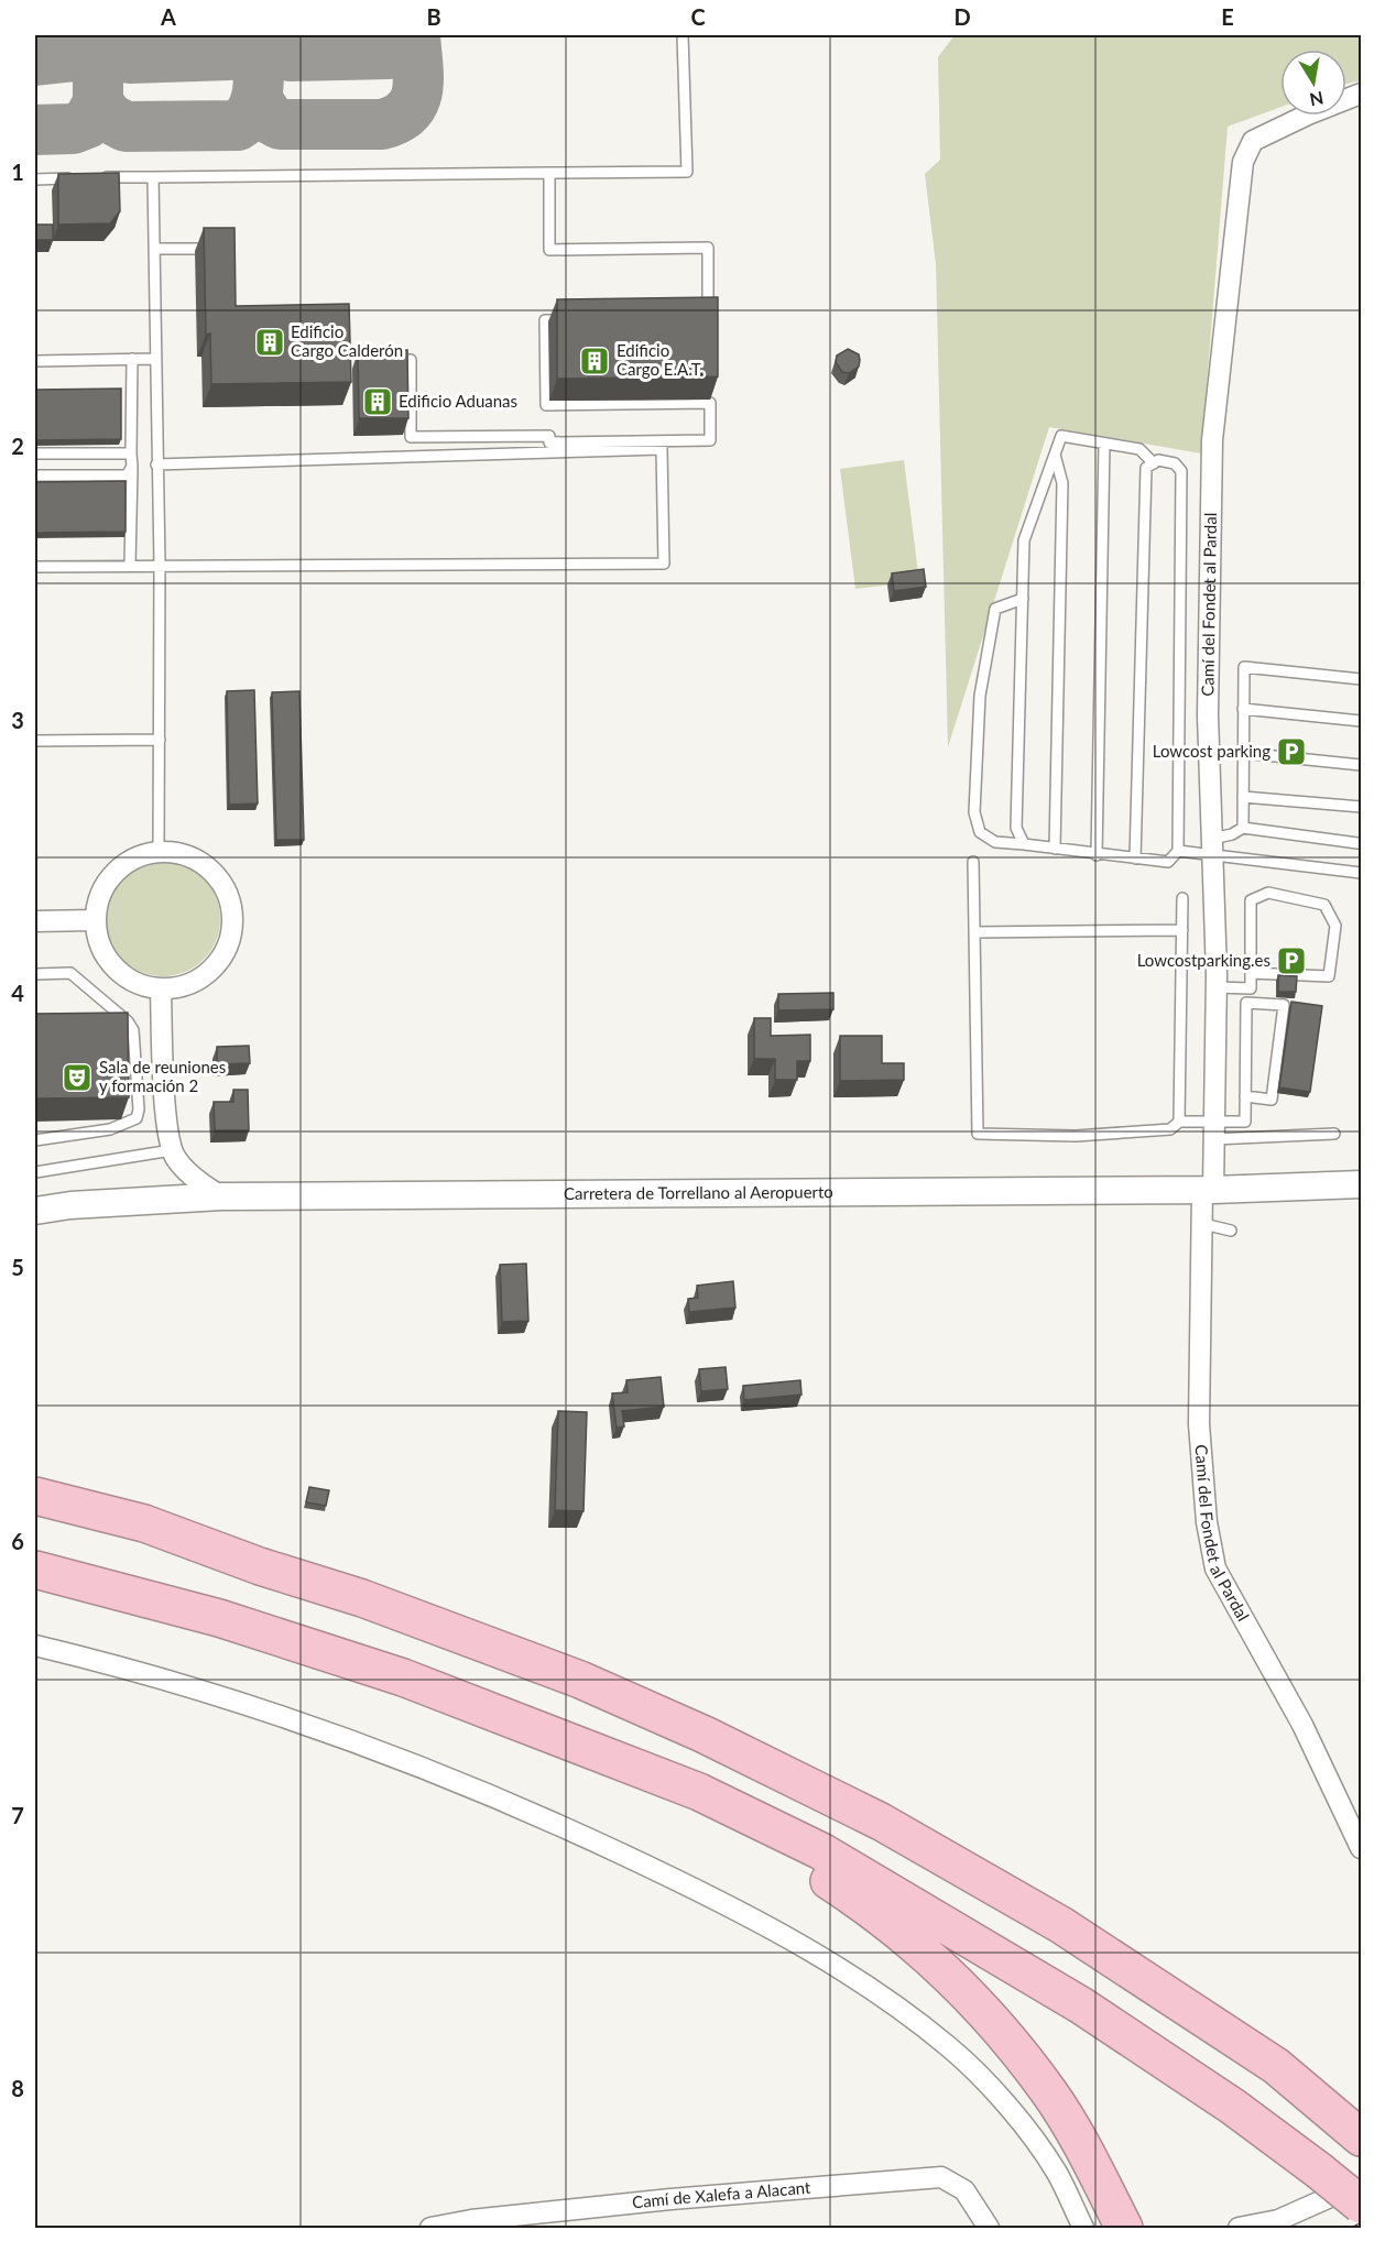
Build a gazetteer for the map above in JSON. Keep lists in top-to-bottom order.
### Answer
{
  "streets": {
    "street": ["Camí del Fondet al Pardal", "Carretera de Torrellano al Aeropuerto", "Camí de Xalefa a Alacant"]
  },
  "crossings": [
    ["Camí del Fondet al Pardal", "Carretera de Torrellano al Aeropuerto"]
  ],
  "places": {
    "building": ["Edificio Cargo Calderón", "Edificio Cargo E.A.T.", "Edificio Aduanas"],
    "parking": ["Lowcost parking", "Lowcostparking.es"],
    "theatre": ["Sala de reuniones y formación 2"]
  },
  "north": "bottom",
  "grid": {
    "columns": [
      "A",
      "B",
      "C",
      "D",
      "E"
    ],
    "rows": [
      "1",
      "2",
      "3",
      "4",
      "5",
      "6",
      "7",
      "8"
    ]
  }
}
